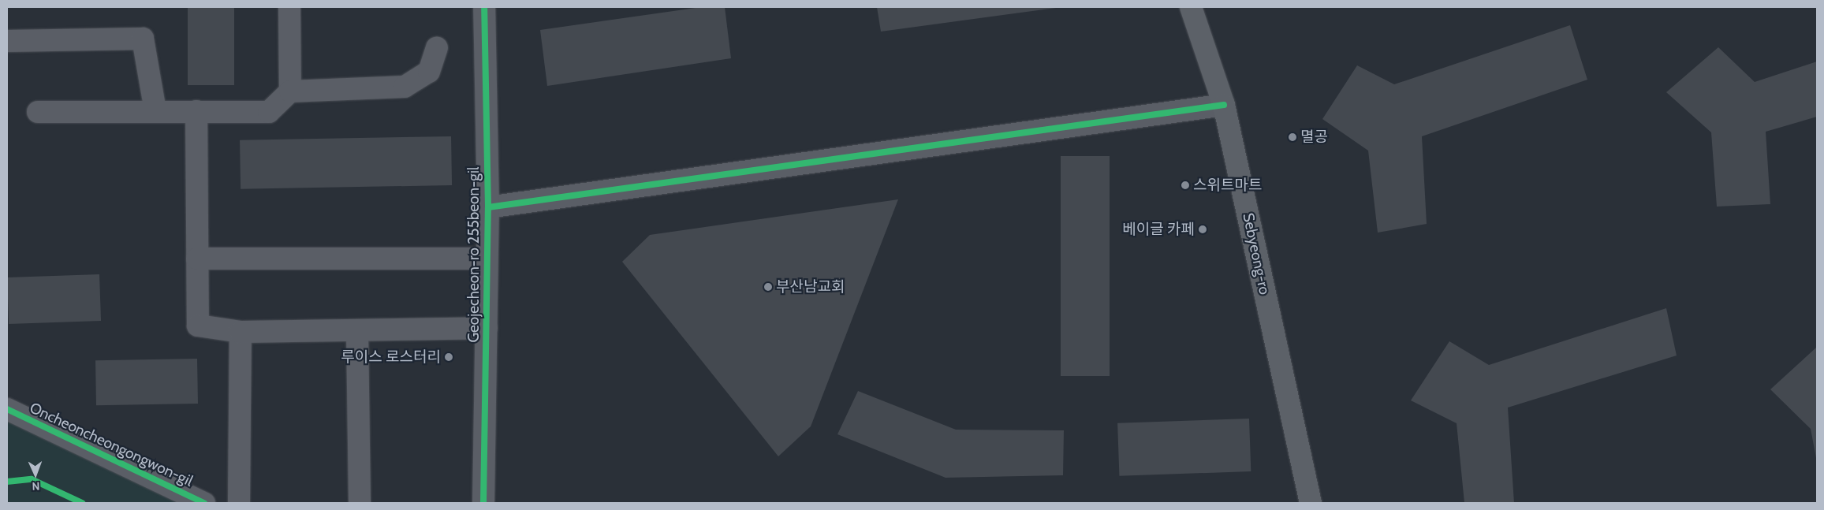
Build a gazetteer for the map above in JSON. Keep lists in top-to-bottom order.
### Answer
{
  "streets": {
    "main road": ["Sebyeong-ro"],
    "street": ["Geojecheon-ro 255beon-gil", "Oncheoncheongongwon-gil"]
  },
  "places": [
    "멸공",
    "스위트마트",
    "베이글 카페",
    "부산남교회",
    "루이스 로스터리"
  ],
  "north": "bottom"
}
